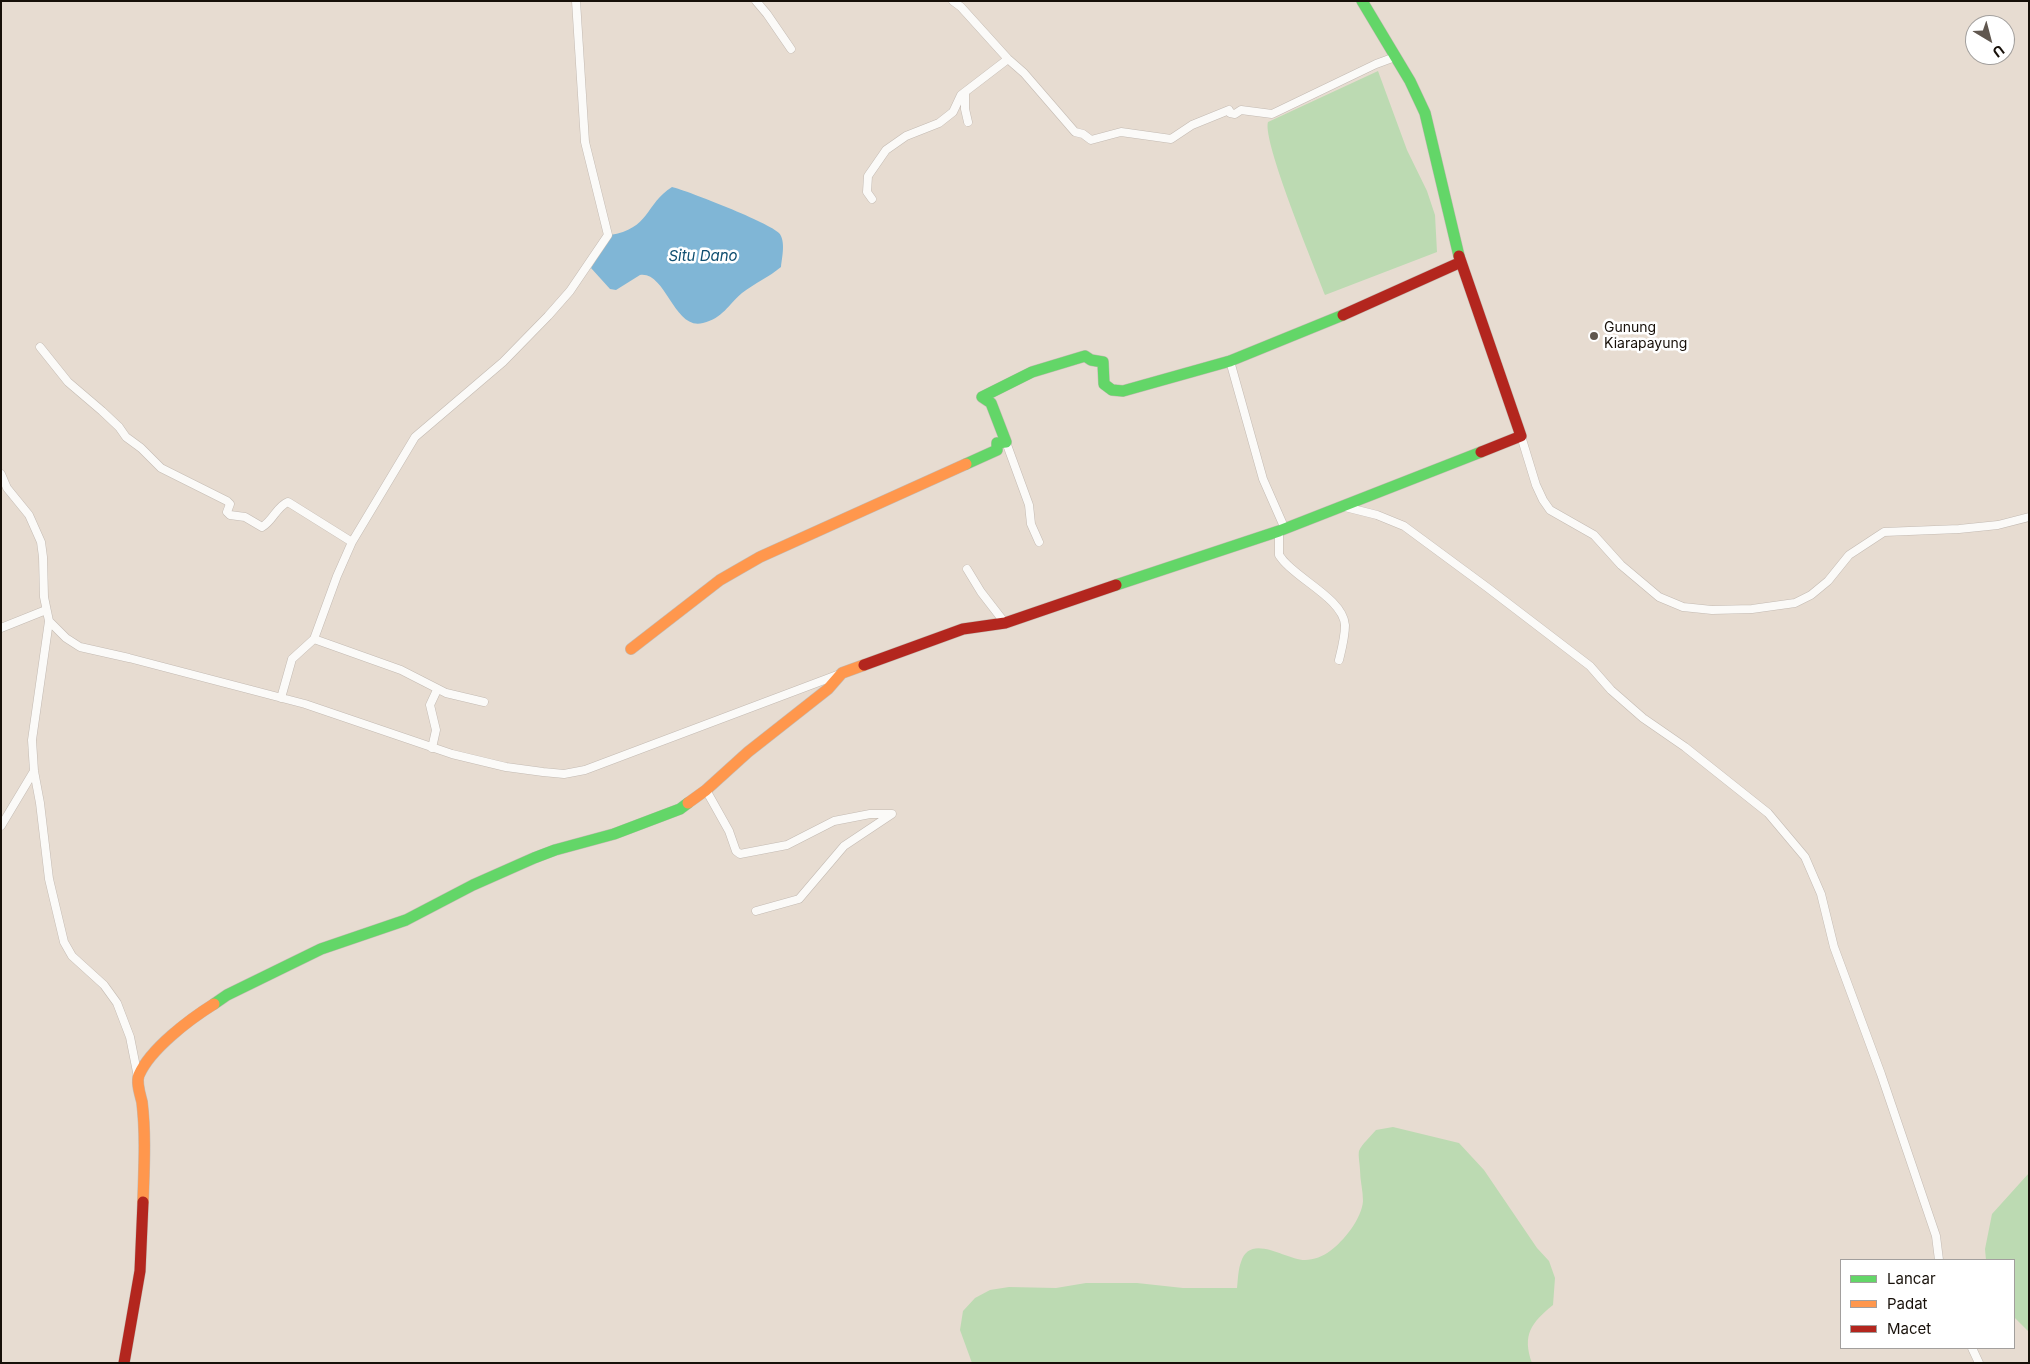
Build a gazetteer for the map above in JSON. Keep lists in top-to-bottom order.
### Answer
{
  "water": ["Situ Dano"],
  "places": ["Gunung Kiarapayung"],
  "legend": ["Lancar", "Padat", "Macet"],
  "north": "bottom right"
}
